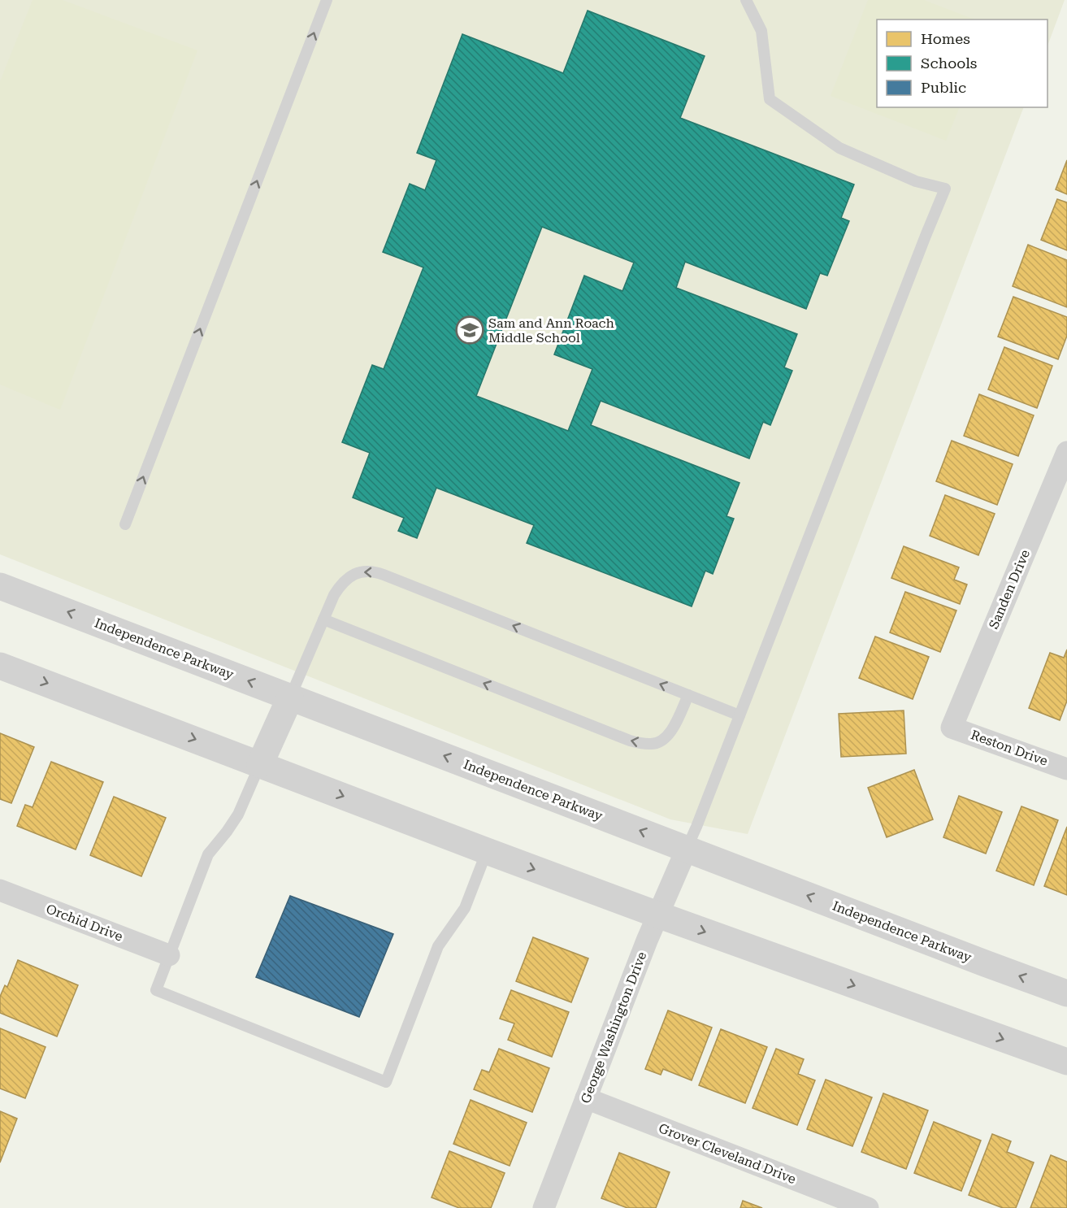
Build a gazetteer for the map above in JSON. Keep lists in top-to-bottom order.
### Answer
{
  "streets": {
    "main road": ["Independence Parkway"],
    "street": [
      "Sanden Drive",
      "Reston Drive",
      "Orchid Drive",
      "George Washington Drive",
      "Grover Cleveland Drive"
    ]
  },
  "crossings": [
    ["Sanden Drive", "Reston Drive"],
    ["Independence Parkway", "George Washington Drive"],
    ["George Washington Drive", "Grover Cleveland Drive"]
  ],
  "places": {
    "school or university": ["Sam and Ann Roach Middle School"]
  },
  "legend": ["Homes", "Schools", "Public"]
}
